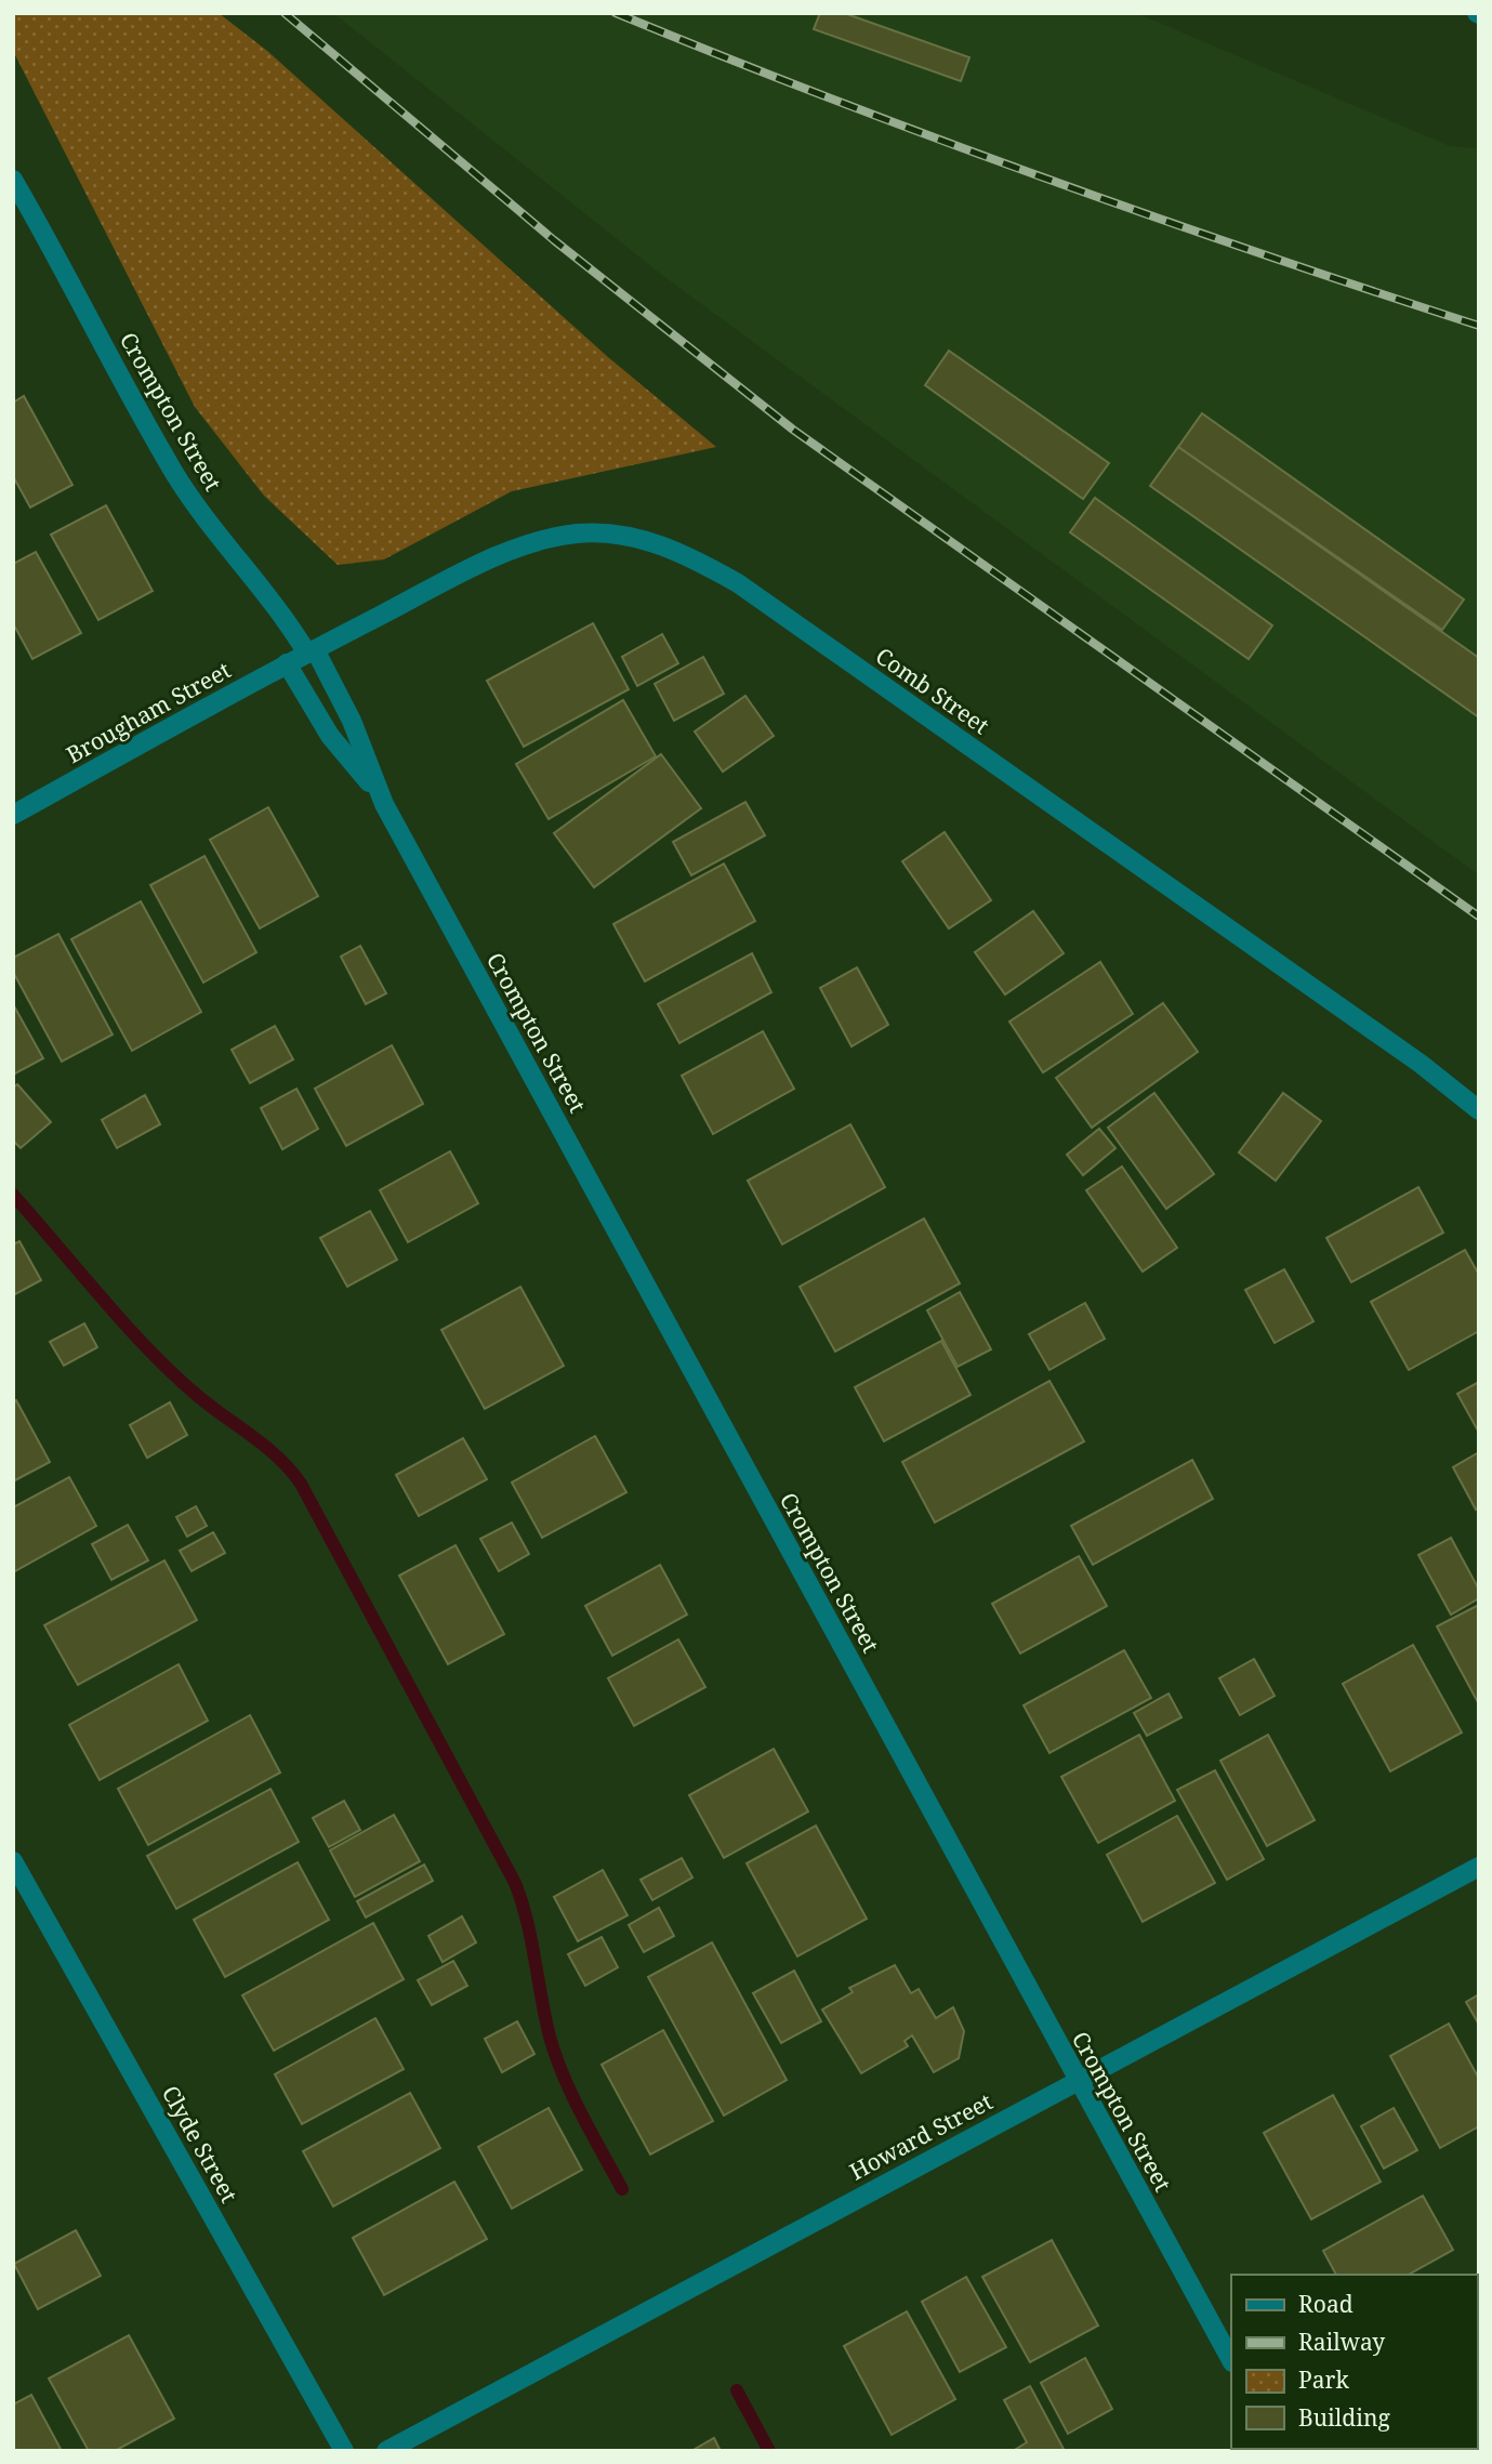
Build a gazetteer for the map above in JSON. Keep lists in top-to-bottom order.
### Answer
{
  "streets": {
    "street": [
      "Crompton Street",
      "Comb Street",
      "Brougham Street",
      "Howard Street",
      "Clyde Street"
    ]
  },
  "crossings": [
    ["Crompton Street", "Comb Street"],
    ["Crompton Street", "Brougham Street"],
    ["Crompton Street", "Howard Street"],
    ["Comb Street", "Brougham Street"]
  ],
  "legend": [
    "Road",
    "Railway",
    "Park",
    "Building"
  ]
}
